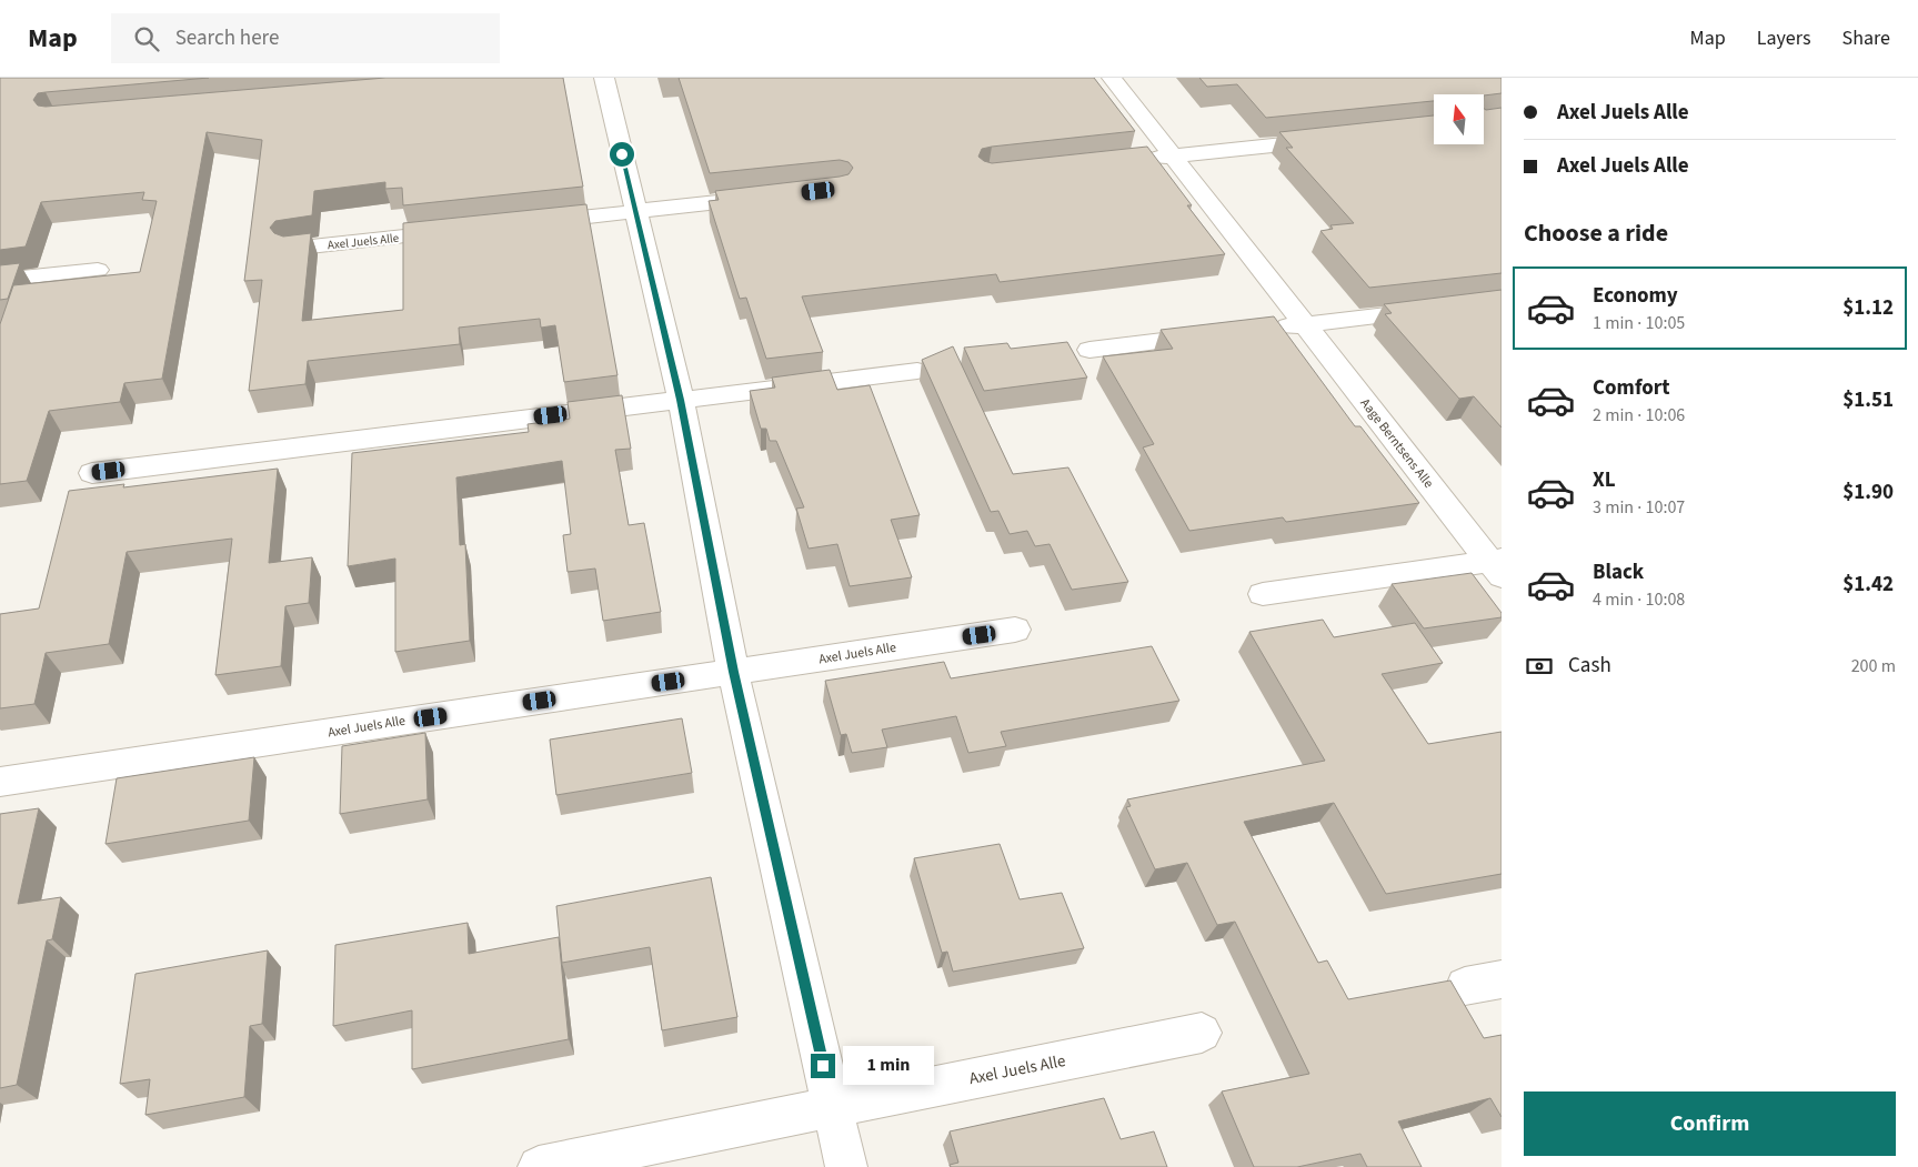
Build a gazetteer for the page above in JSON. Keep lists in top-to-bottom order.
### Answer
{
  "streets": {
    "street": ["Axel Juels Alle", "Aage Berntsens Alle"]
  },
  "north": "top",
  "page": {
    "header": "Map",
    "search": "Search here",
    "nav": ["Map", "Layers", "Share"],
    "banner": ["Axel Juels Alle", "Axel Juels Alle"],
    "heading": "Choose a ride",
    "list": [
      {
        "name": "Economy",
        "note": "1 min · 10:05",
        "value": "$1.12"
      },
      {
        "name": "Comfort",
        "note": "2 min · 10:06",
        "value": "$1.51"
      },
      {
        "name": "XL",
        "note": "3 min · 10:07",
        "value": "$1.90"
      },
      {
        "name": "Black",
        "note": "4 min · 10:08",
        "value": "$1.42"
      }
    ],
    "pay": ["Cash", "200 m"],
    "bubble": "1 min",
    "buttons": "Confirm"
  }
}
